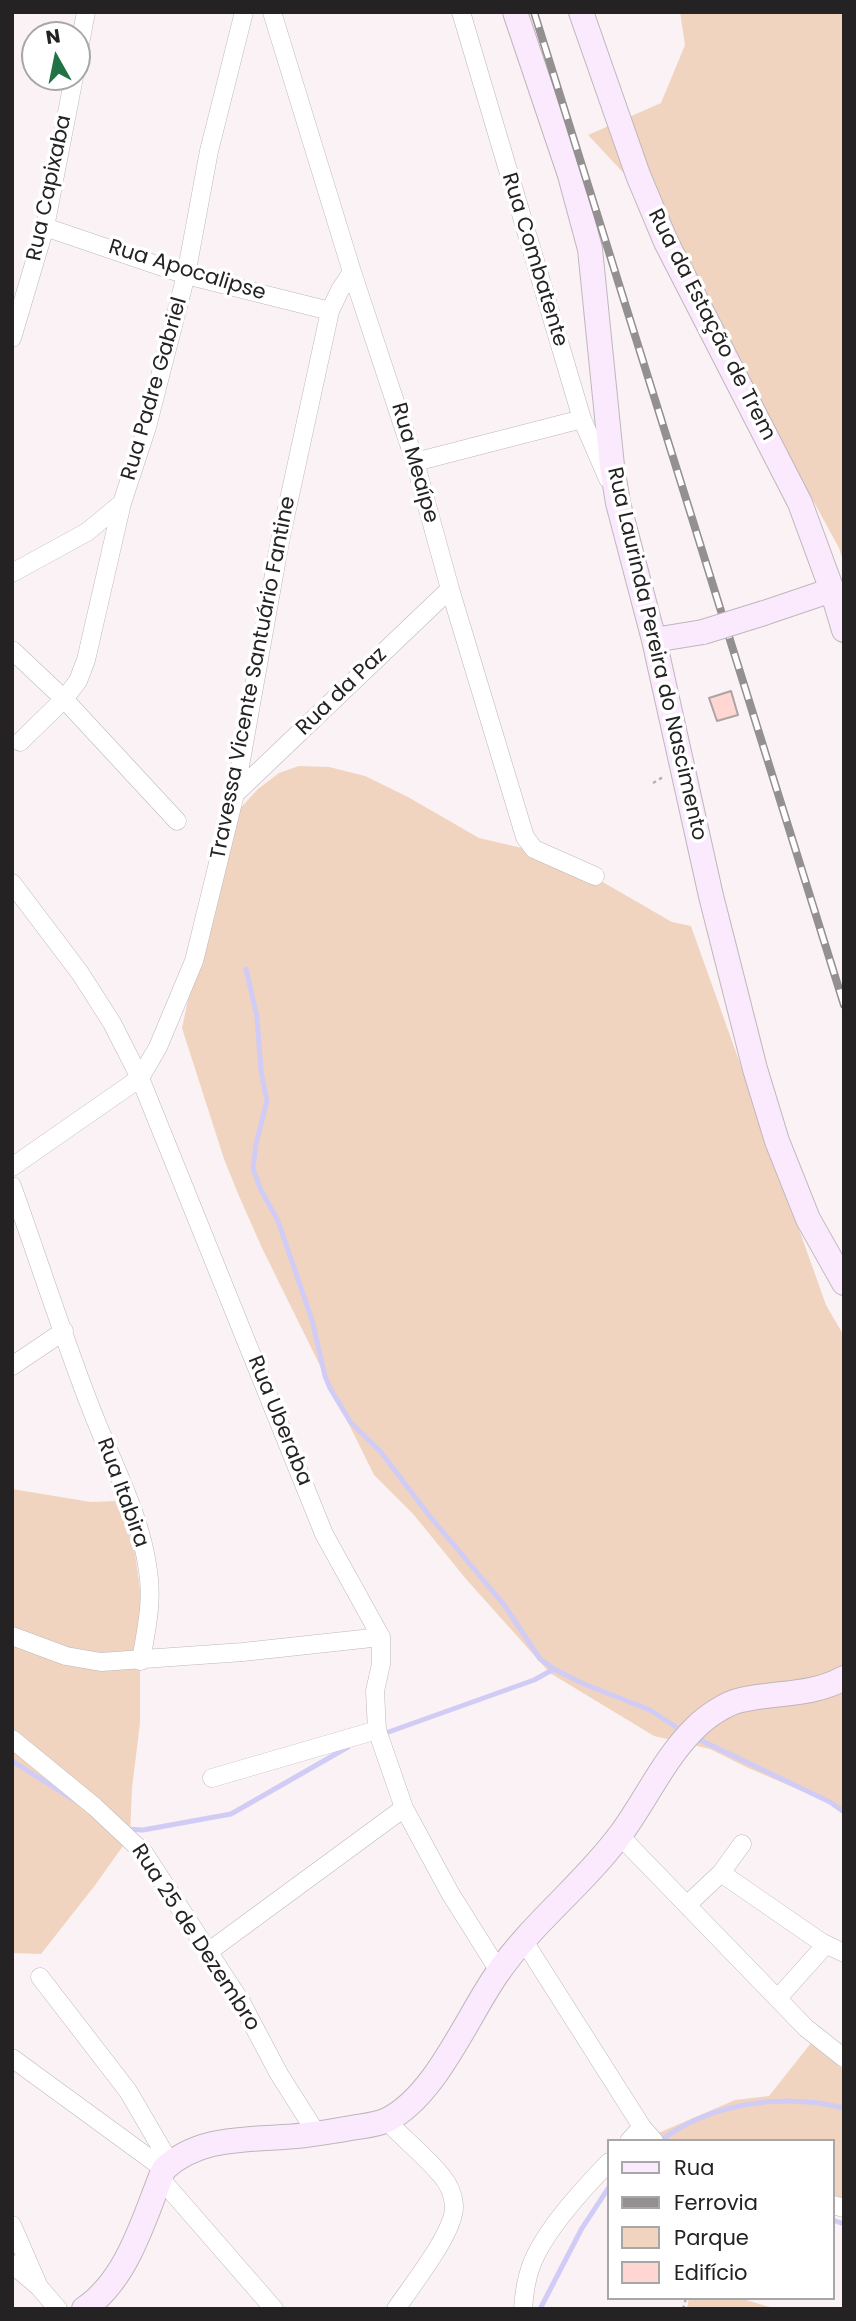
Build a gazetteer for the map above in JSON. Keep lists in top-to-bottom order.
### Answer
{
  "streets": {
    "street": [
      "Rua Capixaba",
      "Rua Combatente",
      "Rua Apocalipse",
      "Rua da Estação de Trem",
      "Rua Padre Gabriel",
      "Rua Meaípe",
      "Rua Laurinda Pereira do Nascimento",
      "Travessa Vicente Santuário Fantine",
      "Rua da Paz",
      "Rua Uberaba",
      "Rua Itabira",
      "Rua 25 de Dezembro"
    ]
  },
  "crossings": [
    ["Rua Capixaba", "Rua Apocalipse"],
    ["Rua Combatente", "Rua Laurinda Pereira do Nascimento"],
    ["Rua Apocalipse", "Rua Padre Gabriel"],
    ["Rua Apocalipse", "Travessa Vicente Santuário Fantine"],
    ["Rua Meaípe", "Travessa Vicente Santuário Fantine"],
    ["Rua Meaípe", "Rua da Paz"],
    ["Travessa Vicente Santuário Fantine", "Rua da Paz"],
    ["Travessa Vicente Santuário Fantine", "Rua Uberaba"]
  ],
  "legend": [
    "Rua",
    "Ferrovia",
    "Parque",
    "Edifício"
  ],
  "north": "top"
}
